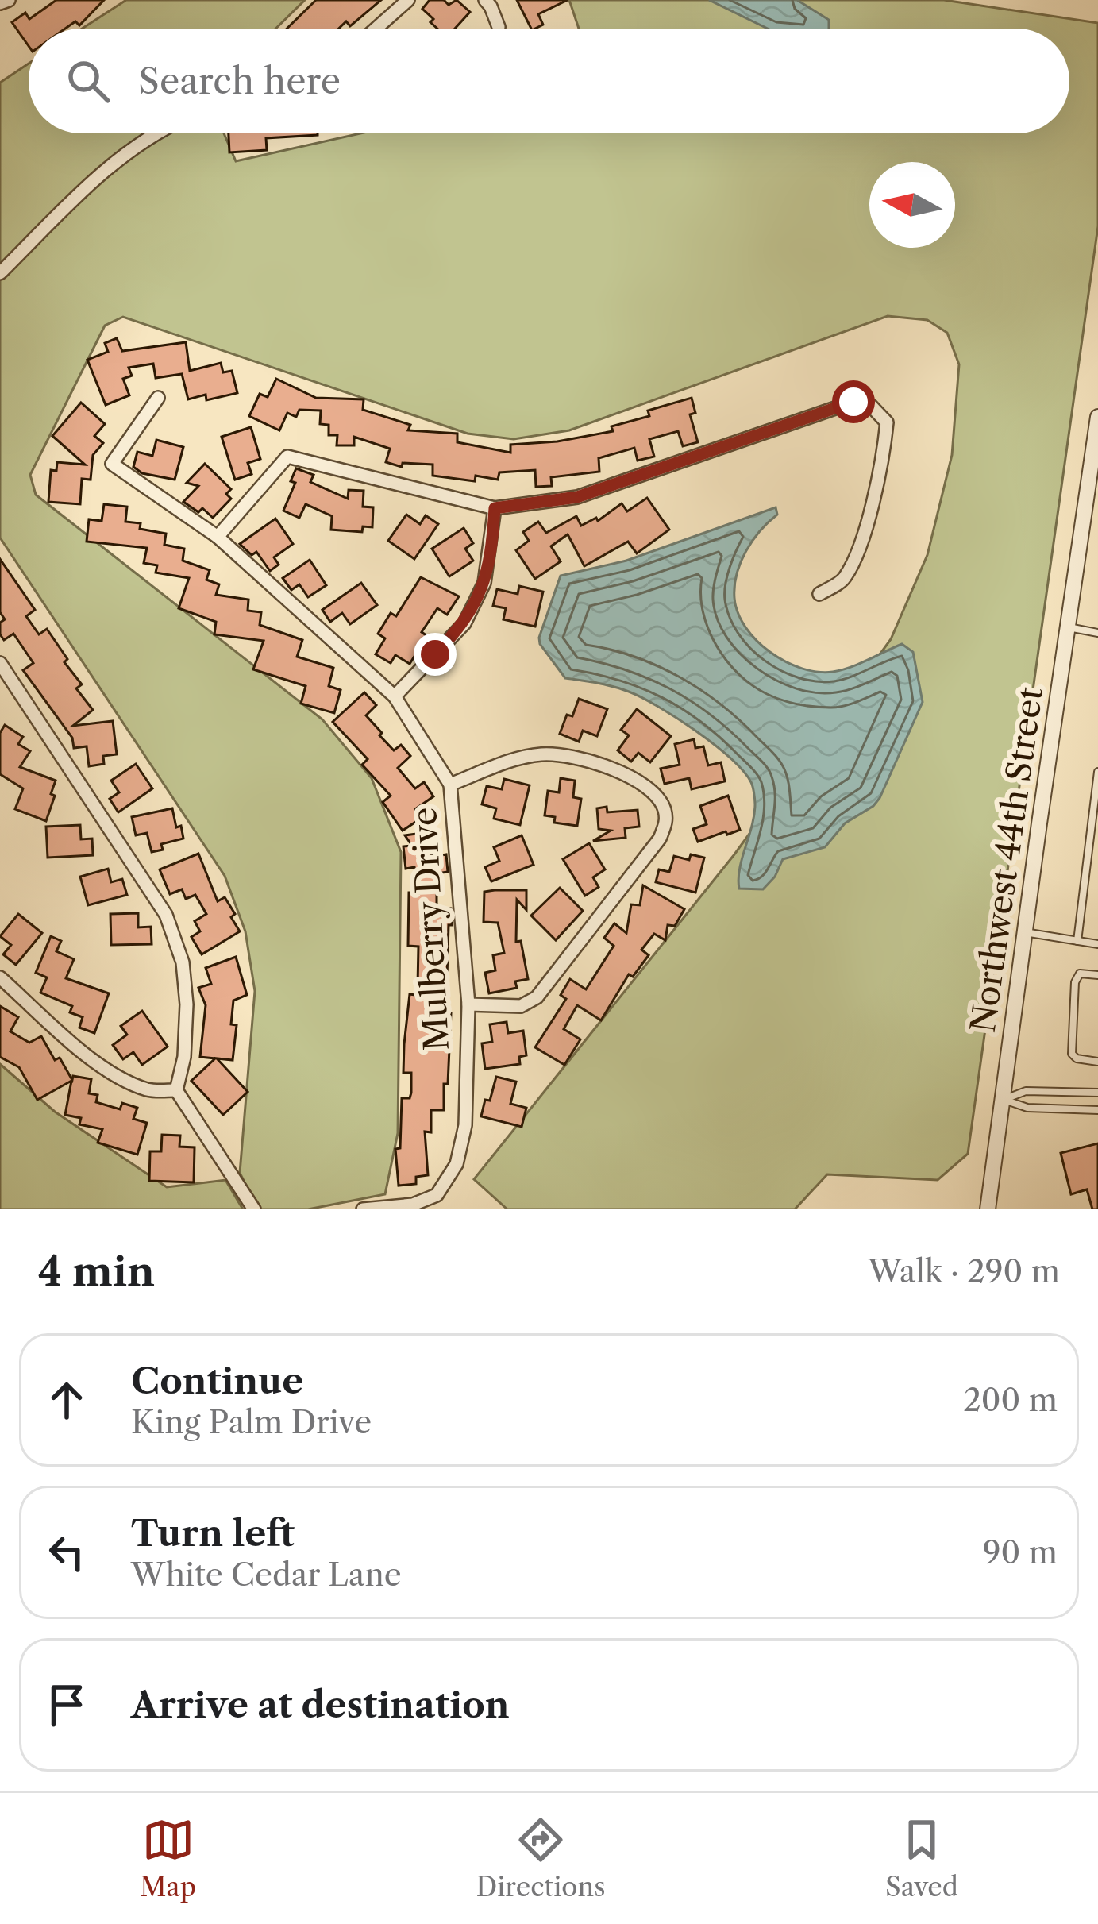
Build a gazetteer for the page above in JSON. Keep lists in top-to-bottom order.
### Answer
{
  "streets": {
    "street": ["Northwest 44th Street", "Mulberry Drive"]
  },
  "north": "left",
  "page": {
    "search": "Search here",
    "heading": ["4 min", "Walk · 290 m"],
    "list": [
      ["Continue", "King Palm Drive", "200 m"],
      ["Turn left", "White Cedar Lane", "90 m"],
      "Arrive at destination"
    ],
    "nav": ["Map", "Directions", "Saved"]
  }
}
